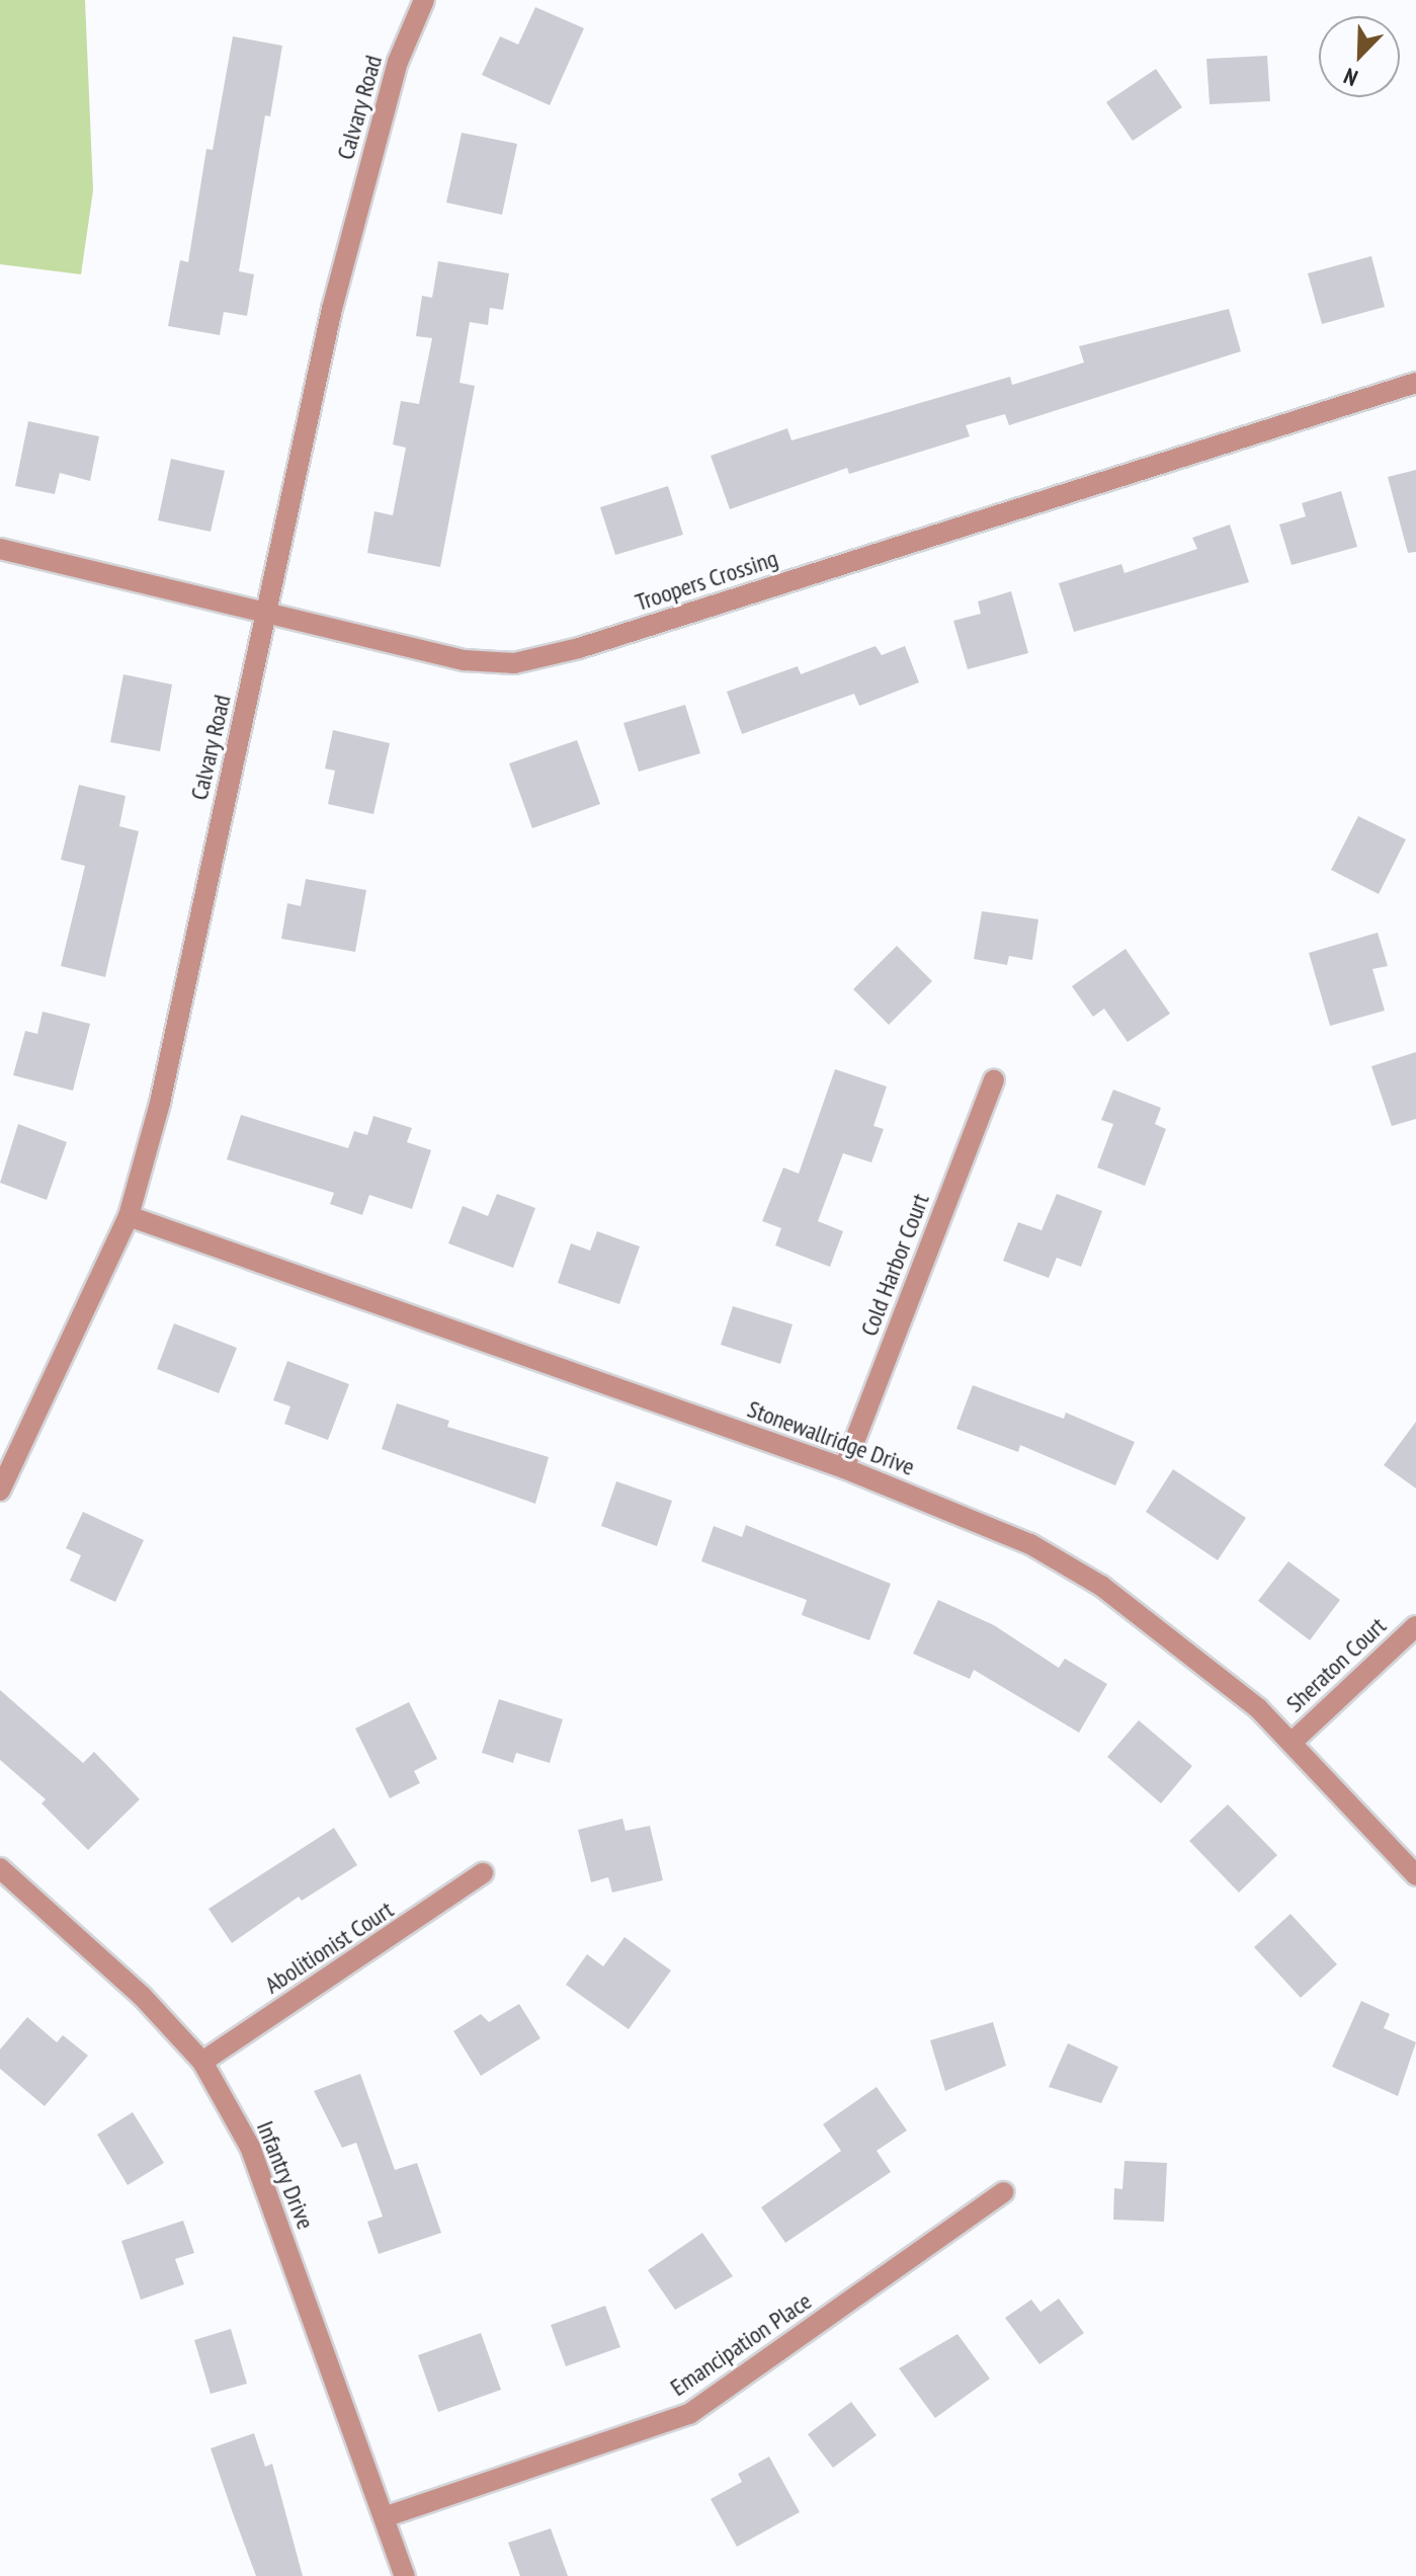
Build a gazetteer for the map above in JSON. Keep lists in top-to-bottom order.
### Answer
{
  "streets": {
    "street": [
      "Calvary Road",
      "Troopers Crossing",
      "Cold Harbor Court",
      "Stonewallridge Drive",
      "Sheraton Court",
      "Abolitionist Court",
      "Infantry Drive",
      "Emancipation Place"
    ]
  },
  "crossings": [
    ["Calvary Road", "Troopers Crossing"],
    ["Calvary Road", "Stonewallridge Drive"],
    ["Cold Harbor Court", "Stonewallridge Drive"],
    ["Stonewallridge Drive", "Sheraton Court"],
    ["Abolitionist Court", "Infantry Drive"],
    ["Infantry Drive", "Emancipation Place"]
  ],
  "north": "bottom left"
}
